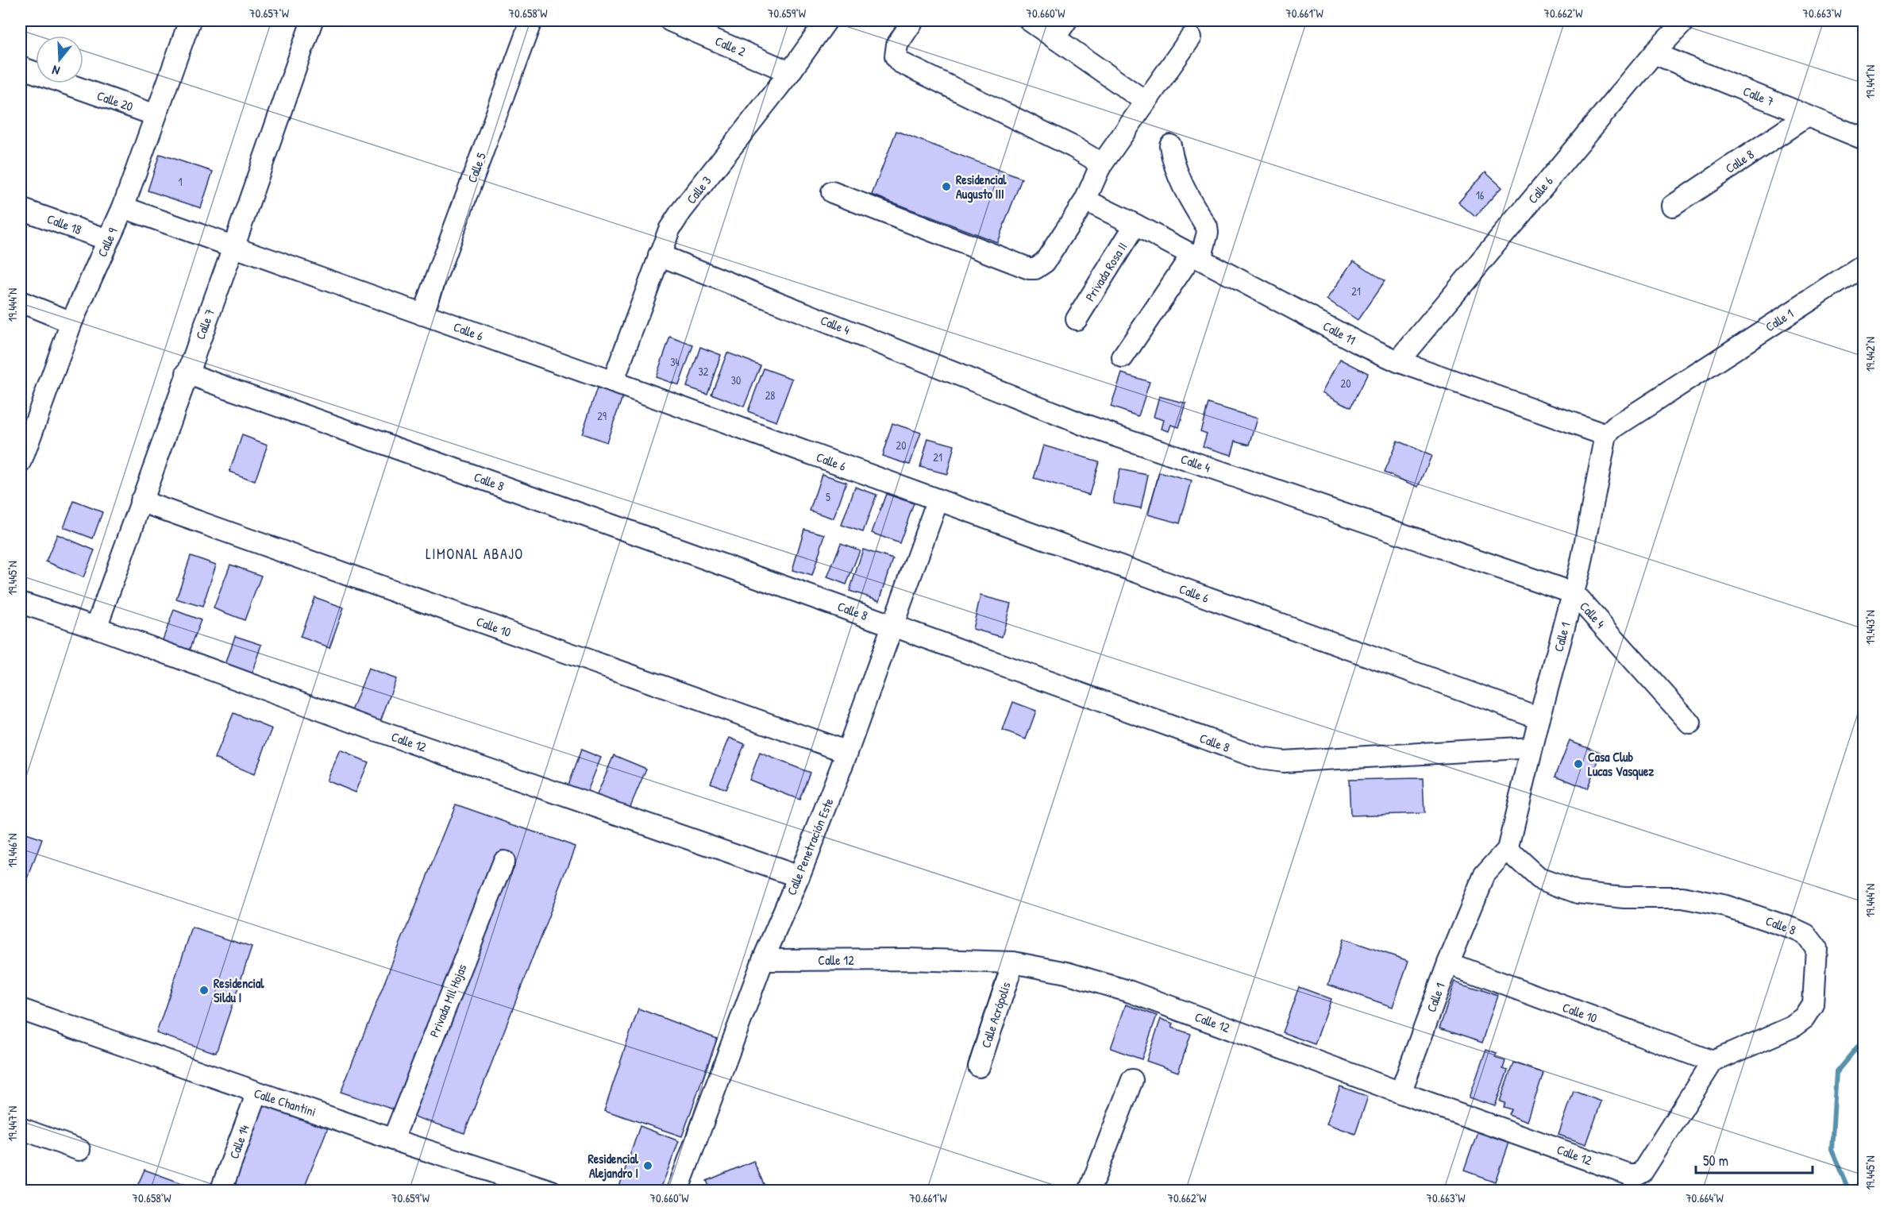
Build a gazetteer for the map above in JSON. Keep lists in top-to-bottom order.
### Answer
{
  "streets": {
    "street": [
      "Calle 2",
      "Calle 7",
      "Calle 20",
      "Calle 8",
      "Calle 5",
      "Calle 3",
      "Calle 6",
      "Calle 18",
      "Calle 9",
      "Privada Rosa II",
      "Calle 1",
      "Calle 4",
      "Calle 11",
      "Calle 10",
      "Calle 12",
      "Calle Penetración Este",
      "Privada Mil Hojas",
      "Calle Acrópolis",
      "Calle Chantini",
      "Calle 14"
    ]
  },
  "crossings": [
    ["Calle 2", "Calle 3"],
    ["Calle 7", "Calle 8"],
    ["Calle 7", "Calle 6"],
    ["Calle 7", "Calle 10"],
    ["Calle 7", "Calle 12"],
    ["Calle 20", "Calle 9"],
    ["Calle 8", "Calle 1"],
    ["Calle 8", "Calle 10"],
    ["Calle 8", "Calle 12"],
    ["Calle 8", "Calle Penetración Este"],
    ["Calle 5", "Calle 6"],
    ["Calle 3", "Calle 6"],
    ["Calle 3", "Calle 4"],
    ["Calle 6", "Calle 9"],
    ["Calle 6", "Calle 1"],
    ["Calle 6", "Calle 11"],
    ["Calle 6", "Calle Penetración Este"],
    ["Calle 18", "Calle 9"],
    ["Privada Rosa II", "Calle 11"],
    ["Calle 1", "Calle 4"],
    ["Calle 1", "Calle 11"],
    ["Calle 1", "Calle 10"],
    ["Calle 1", "Calle 12"],
    ["Calle 10", "Calle 12"],
    ["Calle 10", "Calle Penetración Este"],
    ["Calle 12", "Calle Penetración Este"],
    ["Calle 12", "Calle Acrópolis"],
    ["Privada Mil Hojas", "Calle Chantini"],
    ["Calle Chantini", "Calle 14"]
  ],
  "districts": ["LIMONAL ABAJO"],
  "places": [
    "Residencial Augusto III",
    "Casa Club Lucas Vasquez",
    "Residencial Sildu I",
    "Residencial Alejandro I"
  ],
  "house_numbers": [
    "1",
    "16",
    "21",
    "34",
    "32",
    "30",
    "20",
    "28",
    "29",
    "20",
    "21",
    "5"
  ],
  "scale_bar": "50 m",
  "north": "bottom",
  "coordinates": [
    "70.657°W",
    "70.658°W",
    "70.659°W",
    "70.660°W",
    "70.661°W",
    "70.662°W",
    "70.663°W",
    "19.441°N",
    "19.444°N",
    "19.442°N",
    "19.445°N",
    "19.443°N",
    "19.446°N",
    "19.447°N",
    "70.664°W"
  ]
}
